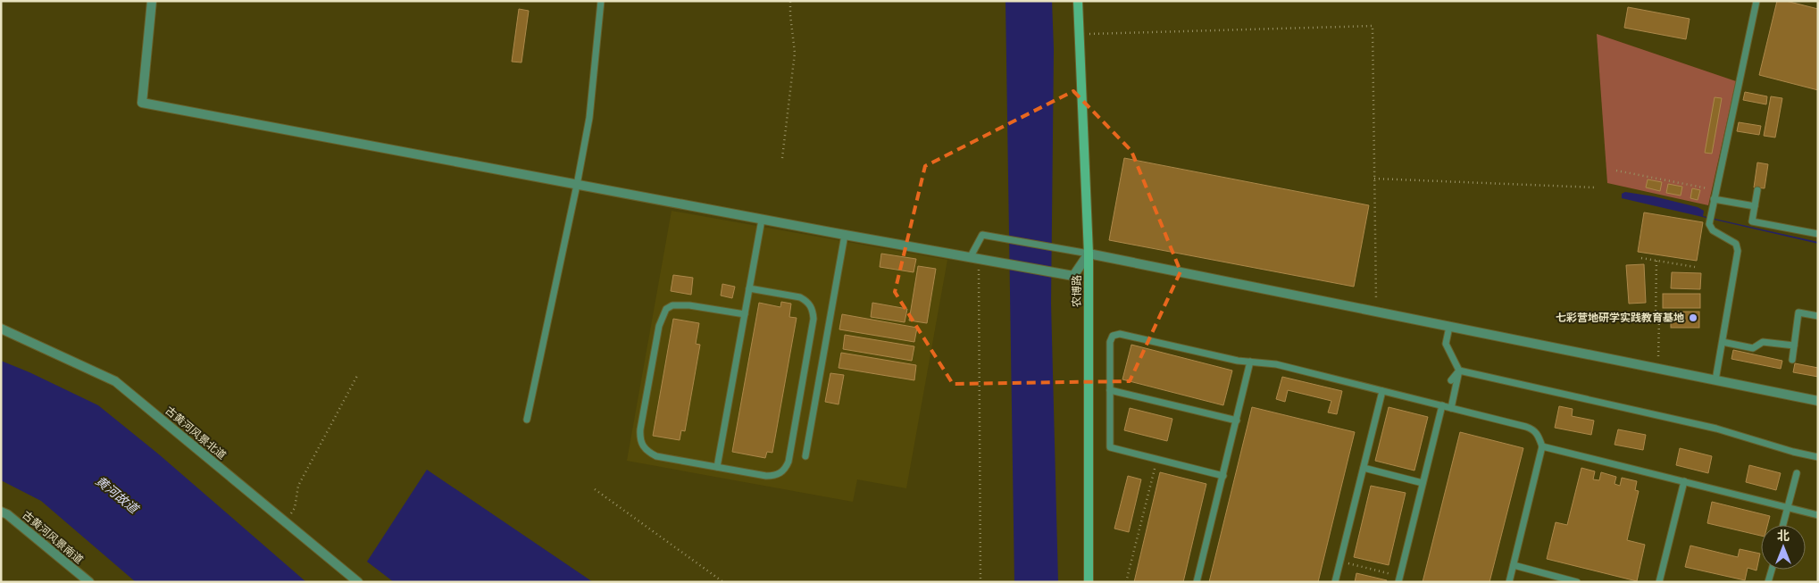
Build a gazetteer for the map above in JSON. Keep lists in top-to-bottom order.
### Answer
{
  "streets": {
    "street": ["农博路", "古黄河风景北道", "古黄河风景南道"]
  },
  "water": ["黄河故道"],
  "places": ["七彩营地研学实践教育基地"],
  "north": "top"
}
